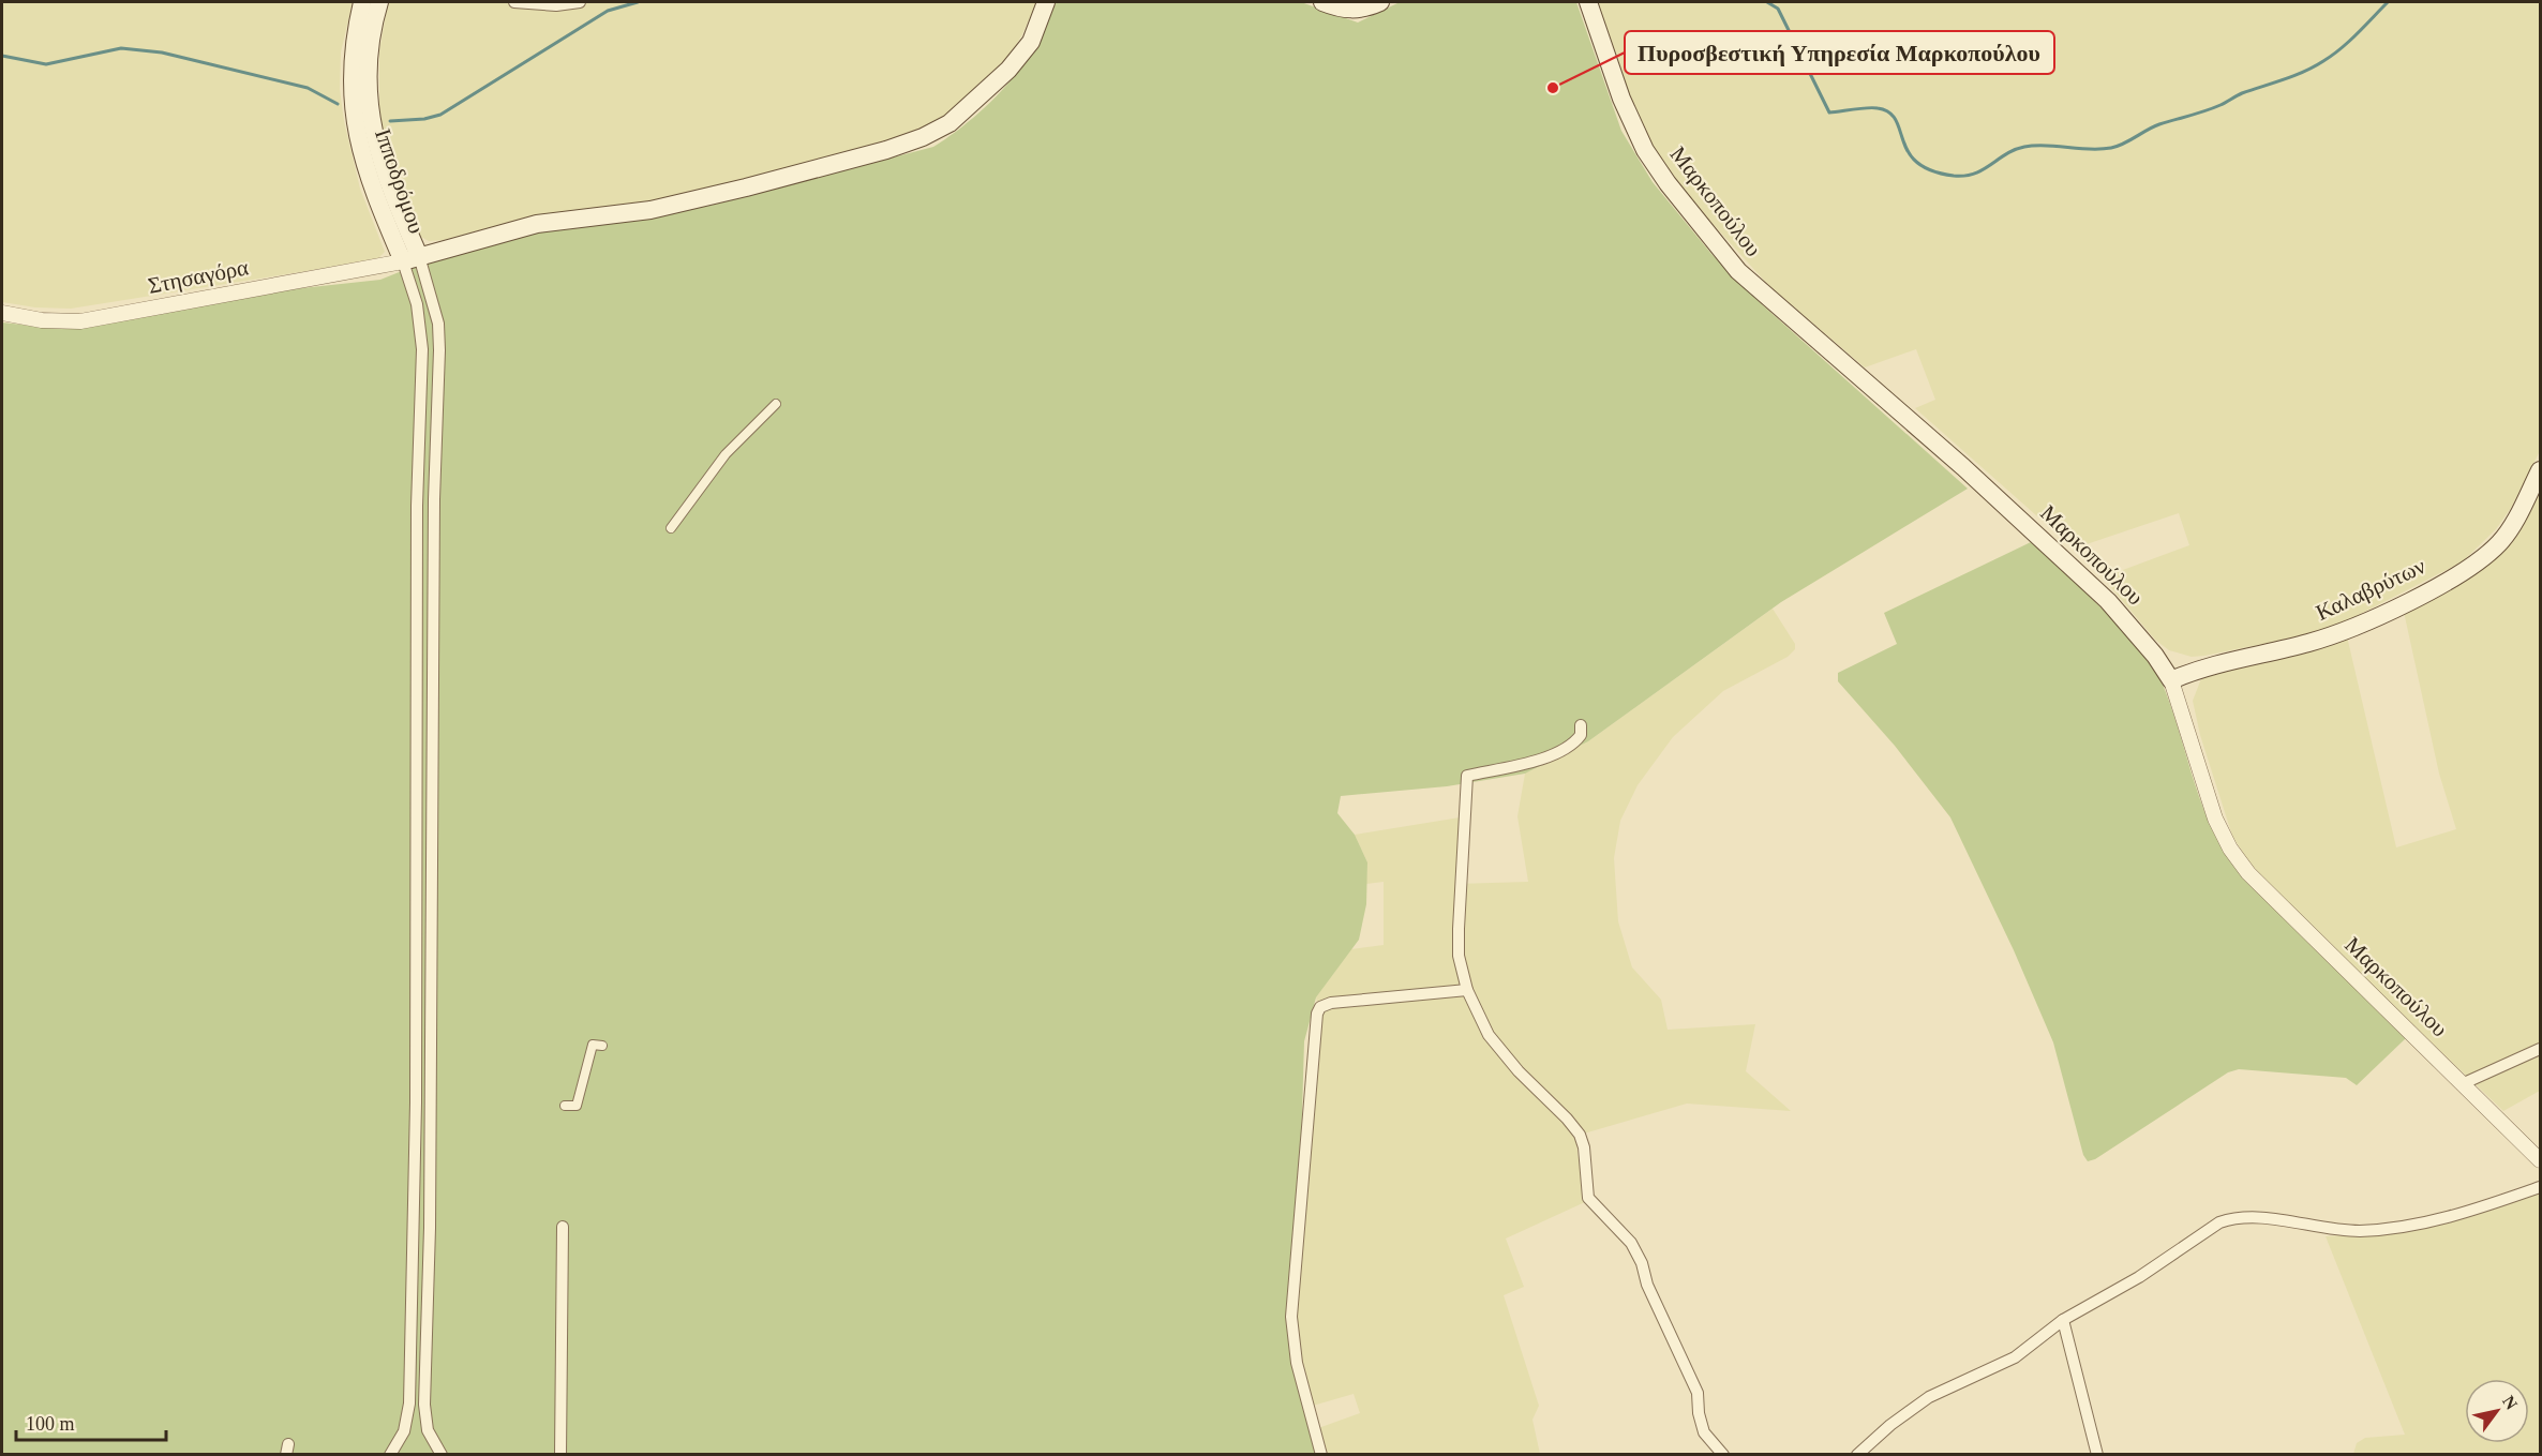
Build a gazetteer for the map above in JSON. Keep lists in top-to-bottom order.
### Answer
{
  "streets": {
    "main road": ["Ιπποδρόμου", "Μαρκοπούλου", "Καλαβρύτων"],
    "street": ["Στησαγόρα"]
  },
  "crossings": [
    ["Ιπποδρόμου", "Στησαγόρα"],
    ["Μαρκοπούλου", "Καλαβρύτων"]
  ],
  "places": ["Πυροσβεστική Υπηρεσία Μαρκοπούλου"],
  "scale_bar": "100 m",
  "north": "top right"
}
